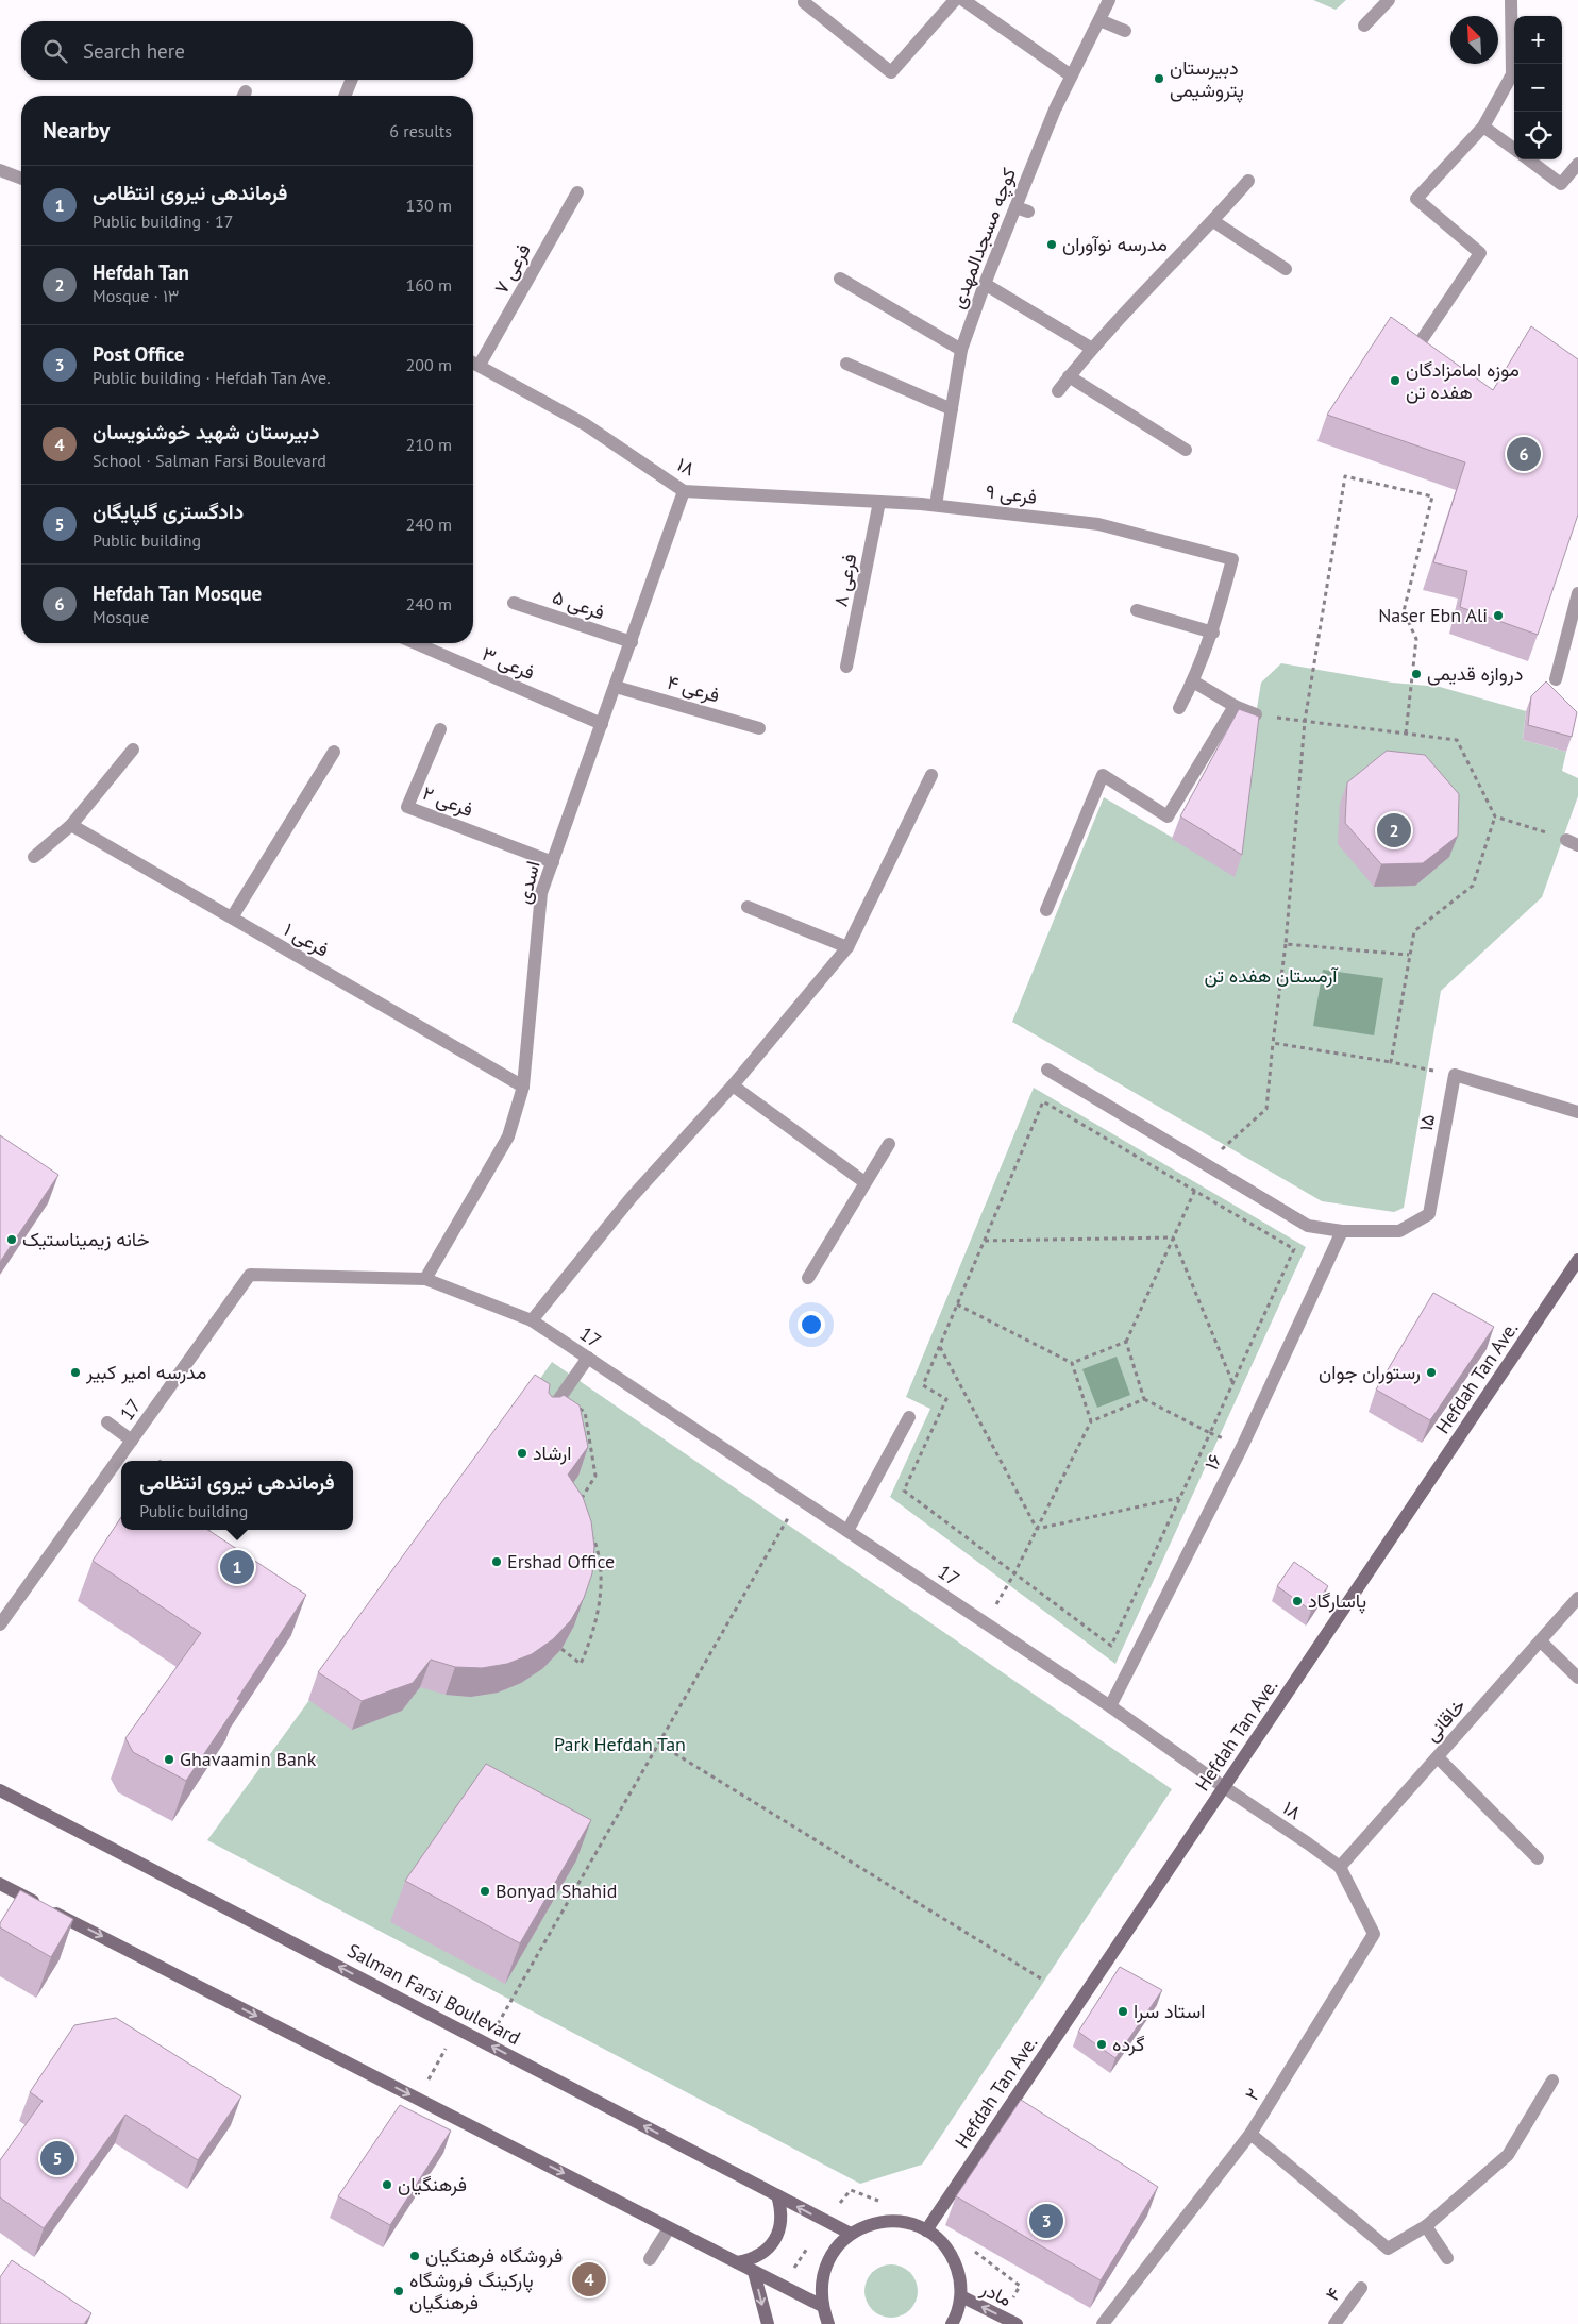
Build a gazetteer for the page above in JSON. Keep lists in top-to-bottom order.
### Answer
{
  "streets": {
    "main road": ["Hefdah Tan Ave.", "Salman Farsi Boulevard", "مادر"],
    "street": [
      "کوچه مسجدالمهدی",
      "فرعی ۷",
      "۱۸",
      "فرعی ۹",
      "فرعی ۸",
      "فرعی ۵",
      "فرعی ۳",
      "فرعی ۴",
      "فرعی ۲",
      "اسدی",
      "فرعی ۱",
      "۱۵",
      "17",
      "۱۶",
      "خاقانی",
      "۲",
      "۴"
    ]
  },
  "crossings": [
    ["کوچه مسجدالمهدی", "فرعی ۹"],
    ["فرعی ۷", "۱۸"],
    ["۱۸", "فرعی ۹"],
    ["۱۸", "فرعی ۸"],
    ["۱۸", "اسدی"],
    ["۱۸", "17"],
    ["۱۸", "Hefdah Tan Ave."],
    ["۱۸", "خاقانی"],
    ["۱۸", "۲"],
    ["فرعی ۵", "اسدی"],
    ["فرعی ۳", "اسدی"],
    ["فرعی ۴", "اسدی"],
    ["فرعی ۲", "اسدی"],
    ["اسدی", "فرعی ۱"],
    ["اسدی", "17"],
    ["۱۵", "۱۶"],
    ["17", "Hefdah Tan Ave."],
    ["17", "۱۶"],
    ["خاقانی", "۲"]
  ],
  "one_way": ["مادر"],
  "parks": ["آرمستان هفده تن", "Park Hefdah Tan"],
  "places": [
    "دبیرستان پتروشیمی",
    "مدرسه نوآوران",
    "موزه امامزادگان هفده تن",
    "Naser Ebn Ali",
    "دروازه قدیمی",
    "خانه زیمیناستیک",
    "مدرسه امیر کبیر",
    "رستوران جوان",
    "ارشاد",
    "Ershad Office",
    "پاسارگاد",
    "Ghavaamin Bank",
    "Bonyad Shahid",
    "استاد سرا",
    "گرده",
    "فرهنگیان",
    "فروشگاه فرهنگیان",
    "پارکینگ فروشگاه فرهنگیان"
  ],
  "north": "top left",
  "page": {
    "map_buttons": ["+", "−"],
    "search": "Search here",
    "heading": ["Nearby", "6 results"],
    "list": [
      {
        "mark": "1",
        "name": "فرماندهی نیروی انتظامی",
        "note": "Public building · 17",
        "value": "130 m"
      },
      {
        "mark": "2",
        "name": "Hefdah Tan",
        "note": "Mosque · ۱۳",
        "value": "160 m"
      },
      {
        "mark": "3",
        "name": "Post Office",
        "note": "Public building · Hefdah Tan Ave.",
        "value": "200 m"
      },
      {
        "mark": "4",
        "name": "دبیرستان شهید خوشنویسان",
        "note": "School · Salman Farsi Boulevard",
        "value": "210 m"
      },
      {
        "mark": "5",
        "name": "دادگستری گلپایگان",
        "note": "Public building",
        "value": "240 m"
      },
      {
        "mark": "6",
        "name": "Hefdah Tan Mosque",
        "note": "Mosque",
        "value": "240 m"
      }
    ],
    "pins": [
      "6",
      "2",
      "1",
      "5",
      "3",
      "4"
    ],
    "popup": ["فرماندهی نیروی انتظامی", "Public building"]
  }
}
